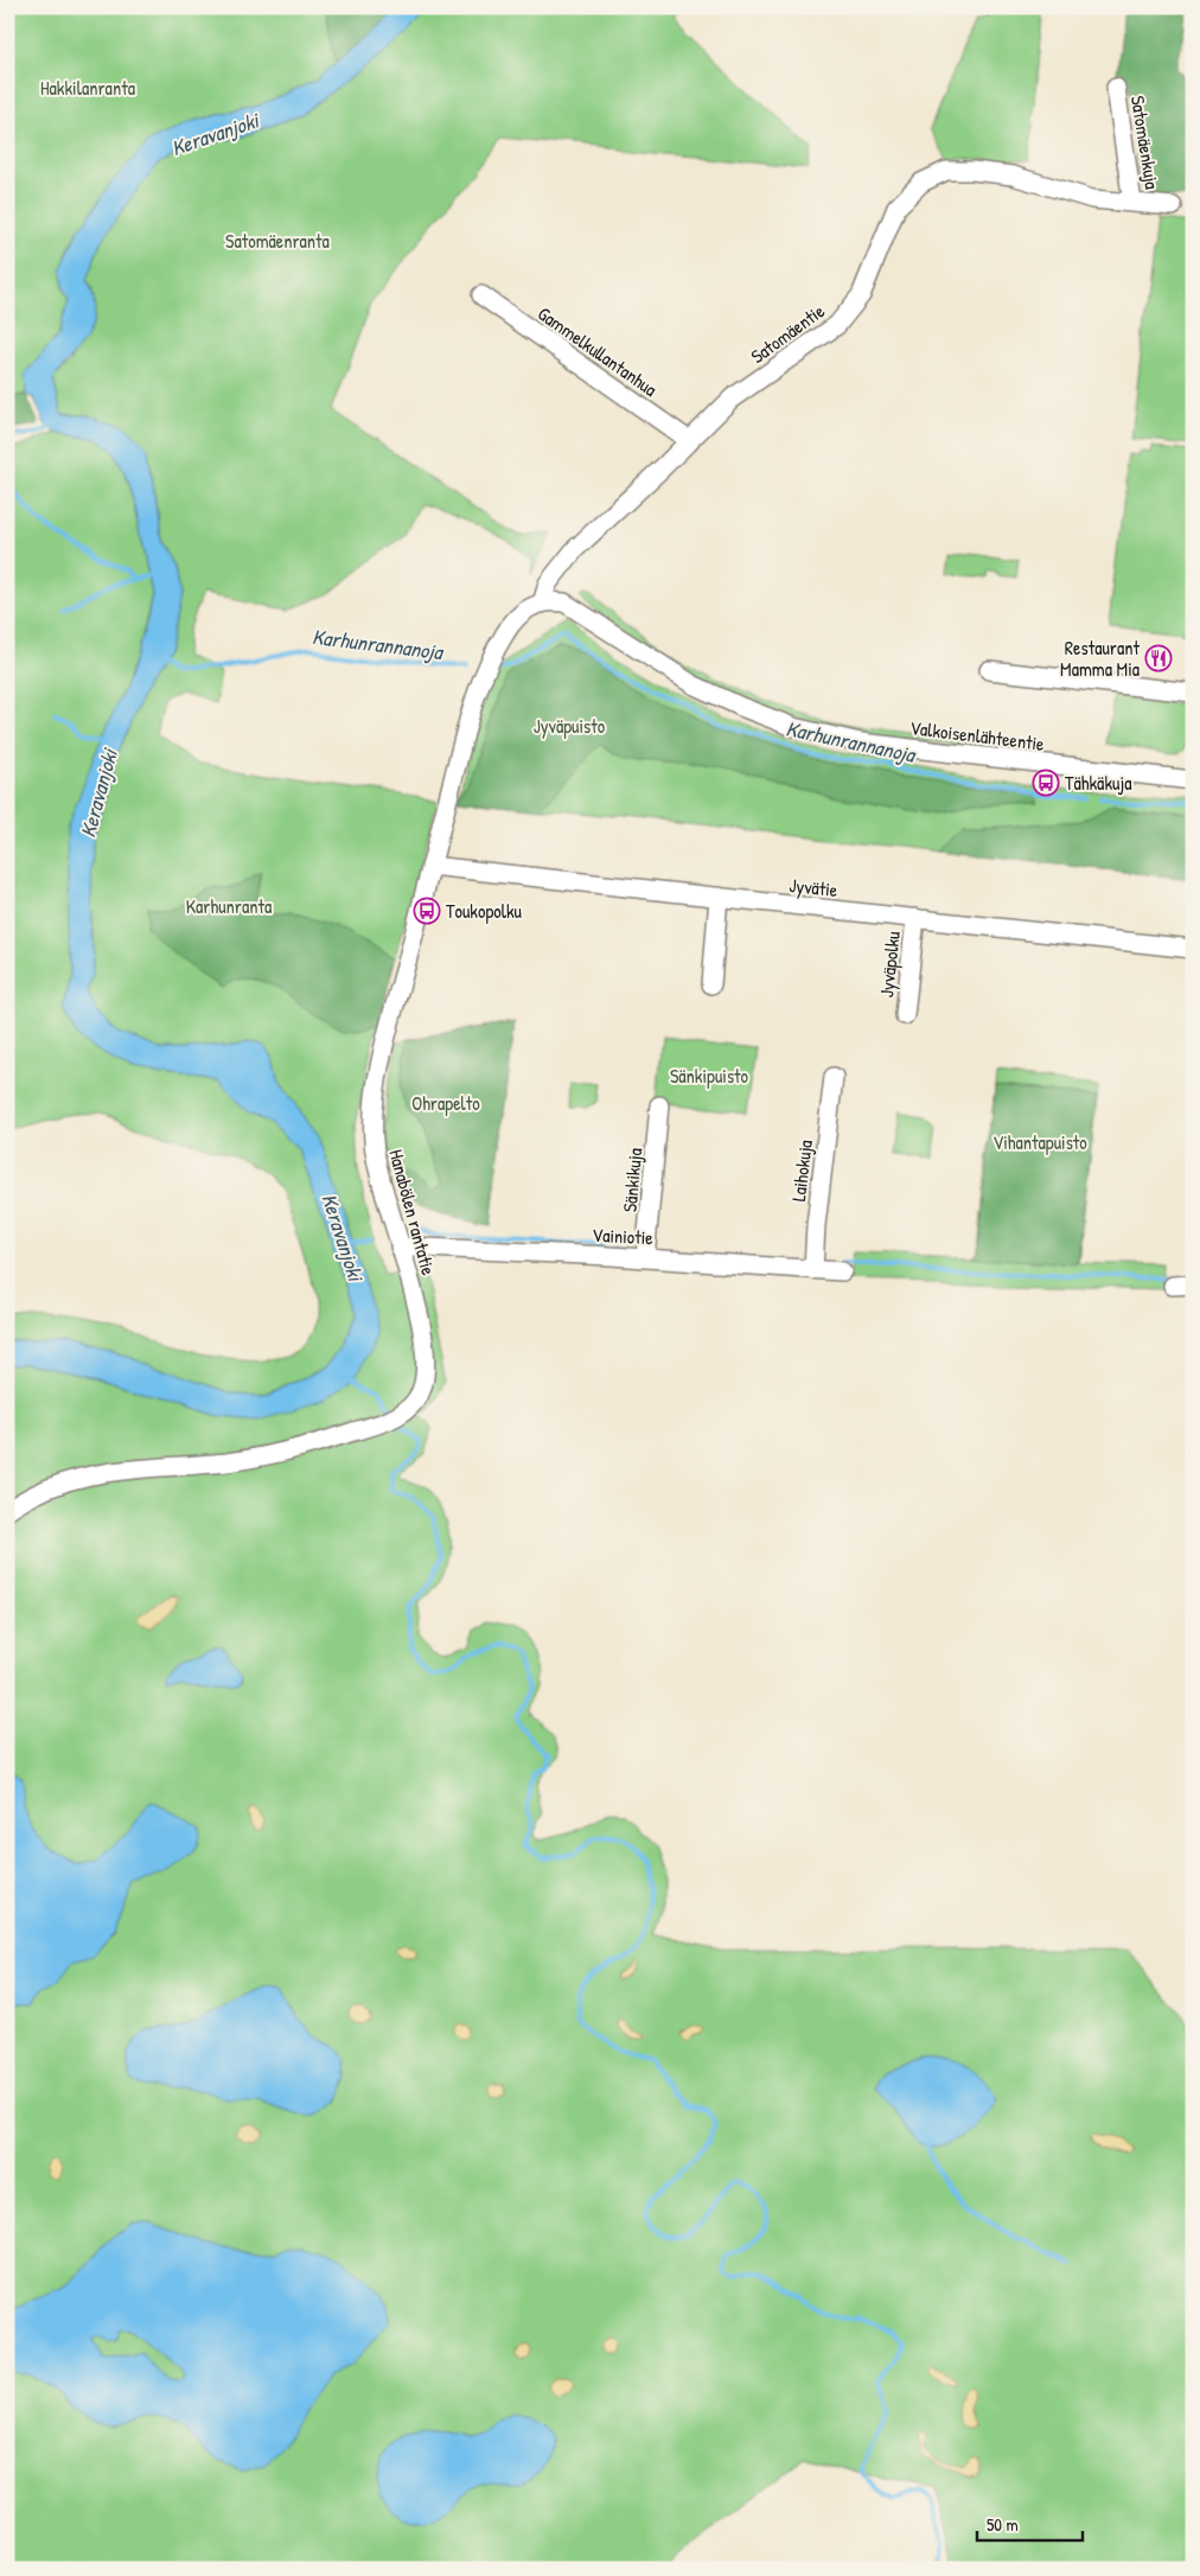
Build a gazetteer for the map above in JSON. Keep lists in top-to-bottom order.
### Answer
{
  "streets": {
    "street": [
      "Satomäenkuja",
      "Satomäentie",
      "Gammelkullantanhua",
      "Valkoisenlähteentie",
      "Jyvätie",
      "Jyväpolku",
      "Laihokuja",
      "Sänkikuja",
      "Hanabölen rantatie",
      "Vainiotie"
    ]
  },
  "crossings": [
    ["Satomäenkuja", "Satomäentie"],
    ["Satomäentie", "Gammelkullantanhua"],
    ["Satomäentie", "Valkoisenlähteentie"],
    ["Satomäentie", "Hanabölen rantatie"],
    ["Valkoisenlähteentie", "Hanabölen rantatie"],
    ["Jyvätie", "Jyväpolku"],
    ["Jyvätie", "Hanabölen rantatie"],
    ["Laihokuja", "Vainiotie"],
    ["Sänkikuja", "Vainiotie"],
    ["Hanabölen rantatie", "Vainiotie"]
  ],
  "water": ["Keravanjoki", "Karhunrannanoja"],
  "parks": [
    "Hakkilanranta",
    "Satomäenranta",
    "Jyväpuisto",
    "Karhunranta",
    "Sänkipuisto",
    "Ohrapelto",
    "Vihantapuisto"
  ],
  "places": {
    "restaurant": ["Restaurant Mamma Mia"],
    "bus stop": ["Tähkäkuja", "Toukopolku"]
  },
  "scale_bar": "50 m"
}
